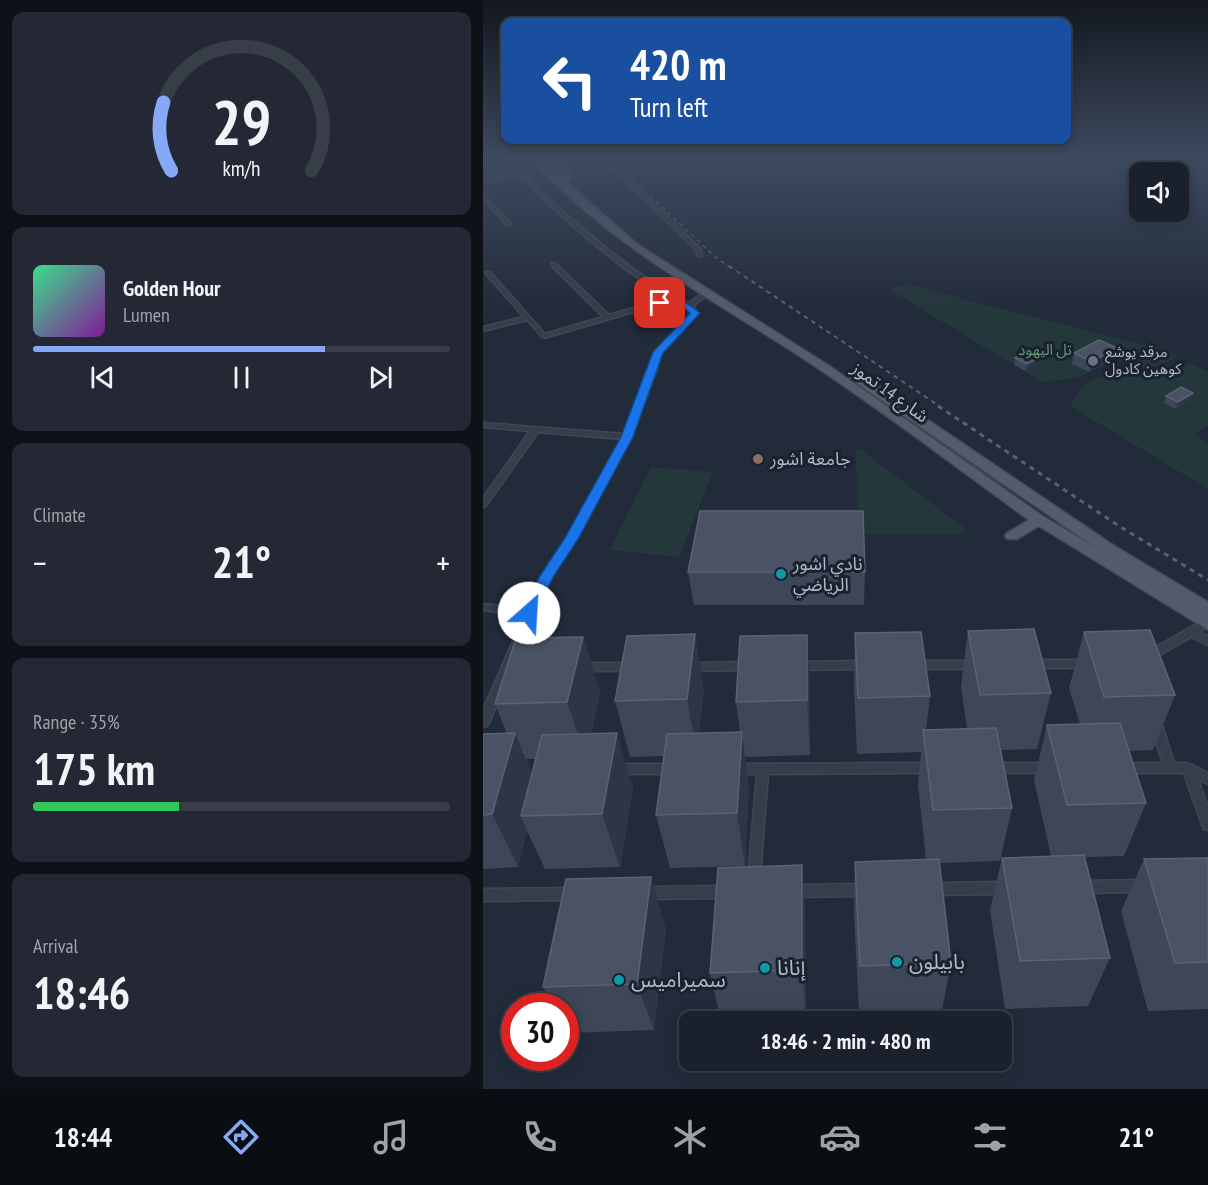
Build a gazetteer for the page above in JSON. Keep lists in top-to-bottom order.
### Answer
{
  "streets": {
    "main road": ["شارع 14 تموز"]
  },
  "parks": ["تل اليهود"],
  "places": [
    "مرقد يوشع كوهين كادول",
    "جامعة اشور",
    "نادي اشور الرياضي",
    "بابيلون",
    "إنانا",
    "سميراميس"
  ],
  "page": {
    "turn": ["420 m", "Turn left"],
    "song": ["Golden Hour", "Lumen"],
    "tile": [
      "Climate",
      ["Range · 35%", "175 km"],
      ["Arrival", "18:46"]
    ],
    "heat": ["−", "21°", "+"],
    "limit": "30",
    "trip": "18:46 · 2 min · 480 m",
    "tabs": ["18:44", "21°"],
    "gauge": ["29", "km/h"]
  }
}
